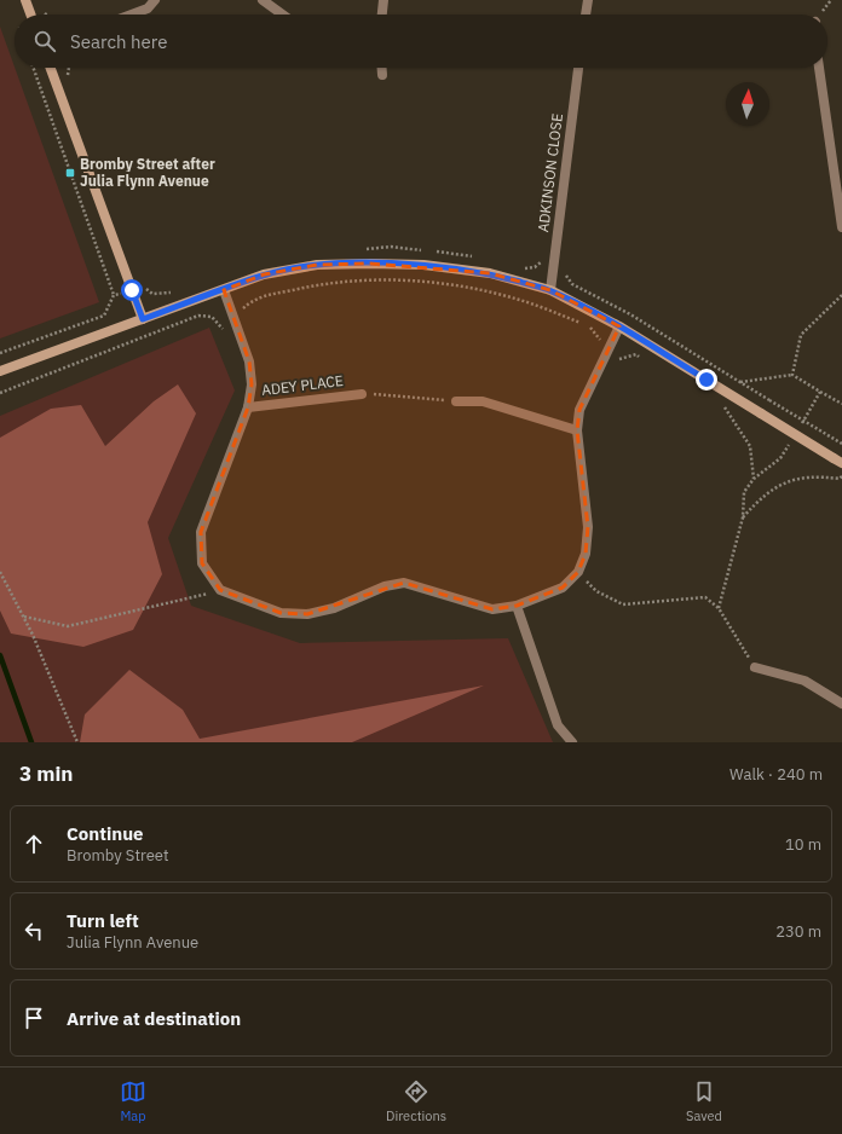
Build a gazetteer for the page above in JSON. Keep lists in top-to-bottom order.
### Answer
{
  "streets": {
    "street": ["ADKINSON CLOSE", "ADEY PLACE"]
  },
  "places": {
    "transit": ["Bromby Street after Julia Flynn Avenue"]
  },
  "north": "top",
  "page": {
    "search": "Search here",
    "heading": ["3 min", "Walk · 240 m"],
    "list": [
      ["Continue", "Bromby Street", "10 m"],
      ["Turn left", "Julia Flynn Avenue", "230 m"],
      "Arrive at destination"
    ],
    "nav": ["Map", "Directions", "Saved"]
  }
}
